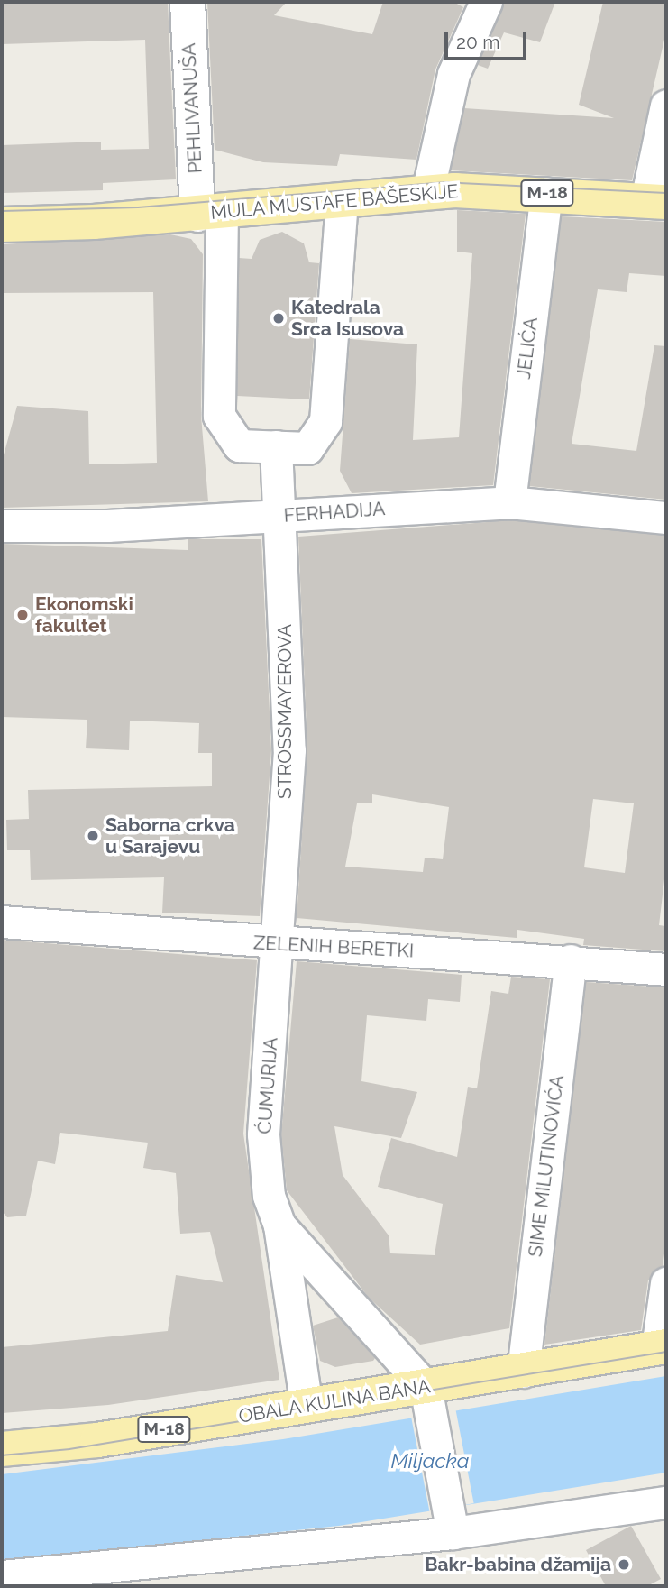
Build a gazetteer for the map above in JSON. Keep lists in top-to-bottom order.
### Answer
{
  "streets": {
    "main road": ["M-18", "MULA MUSTAFE BAŠESKIJE", "OBALA KULINA BANA"],
    "street": [
      "PEHLIVANUŠA",
      "JELIĆA",
      "FERHADIJA",
      "STROSSMAYEROVA",
      "ZELENIH BERETKI",
      "ĆUMURIJA",
      "SIME MILUTINOVIĆA"
    ]
  },
  "crossings": [
    ["PEHLIVANUŠA", "MULA MUSTAFE BAŠESKIJE"],
    ["MULA MUSTAFE BAŠESKIJE", "JELIĆA"],
    ["JELIĆA", "FERHADIJA"],
    ["FERHADIJA", "STROSSMAYEROVA"],
    ["STROSSMAYEROVA", "ZELENIH BERETKI"],
    ["STROSSMAYEROVA", "ĆUMURIJA"],
    ["ZELENIH BERETKI", "ĆUMURIJA"],
    ["ZELENIH BERETKI", "SIME MILUTINOVIĆA"],
    ["ĆUMURIJA", "OBALA KULINA BANA"],
    ["SIME MILUTINOVIĆA", "OBALA KULINA BANA"]
  ],
  "water": ["Miljacka"],
  "places": [
    "Katedrala Srca Isusova",
    "Ekonomski fakultet",
    "Saborna crkva u Sarajevu",
    "Bakr-babina džamija"
  ],
  "scale_bar": "20 m"
}
